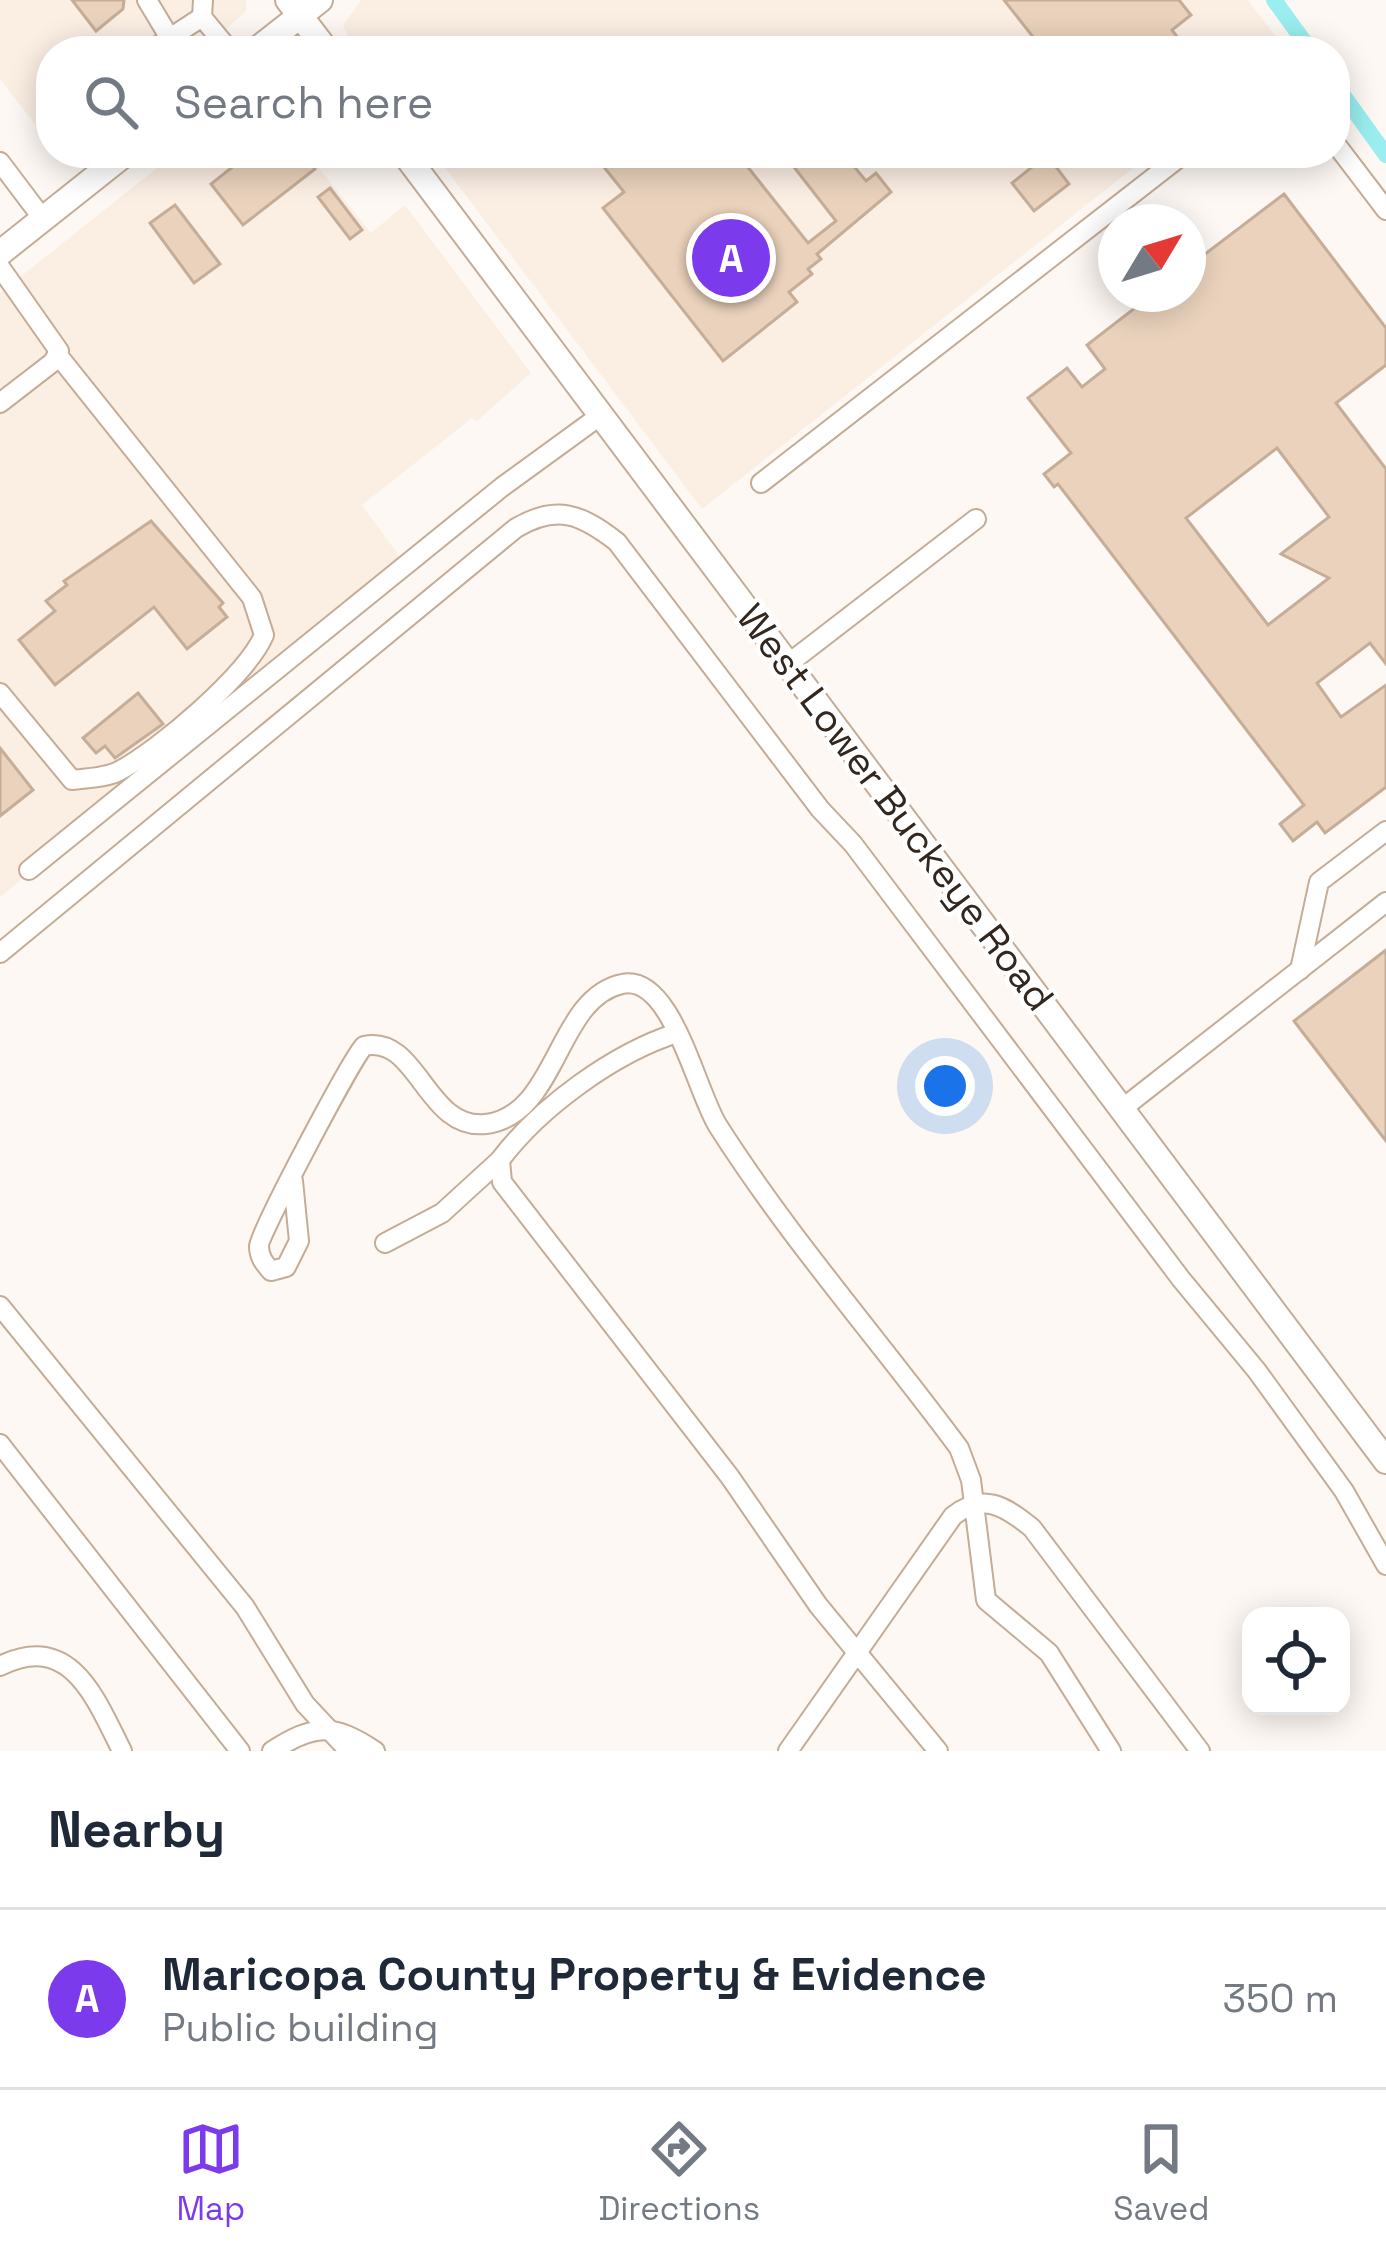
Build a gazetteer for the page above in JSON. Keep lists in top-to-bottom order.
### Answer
{
  "streets": {
    "main road": ["West Lower Buckeye Road"]
  },
  "north": "top right",
  "page": {
    "search": "Search here",
    "pins": "A",
    "heading": "Nearby",
    "list": [
      {
        "mark": "A",
        "name": "Maricopa County Property & Evidence",
        "note": "Public building",
        "value": "350 m"
      }
    ],
    "nav": ["Map", "Directions", "Saved"]
  }
}
